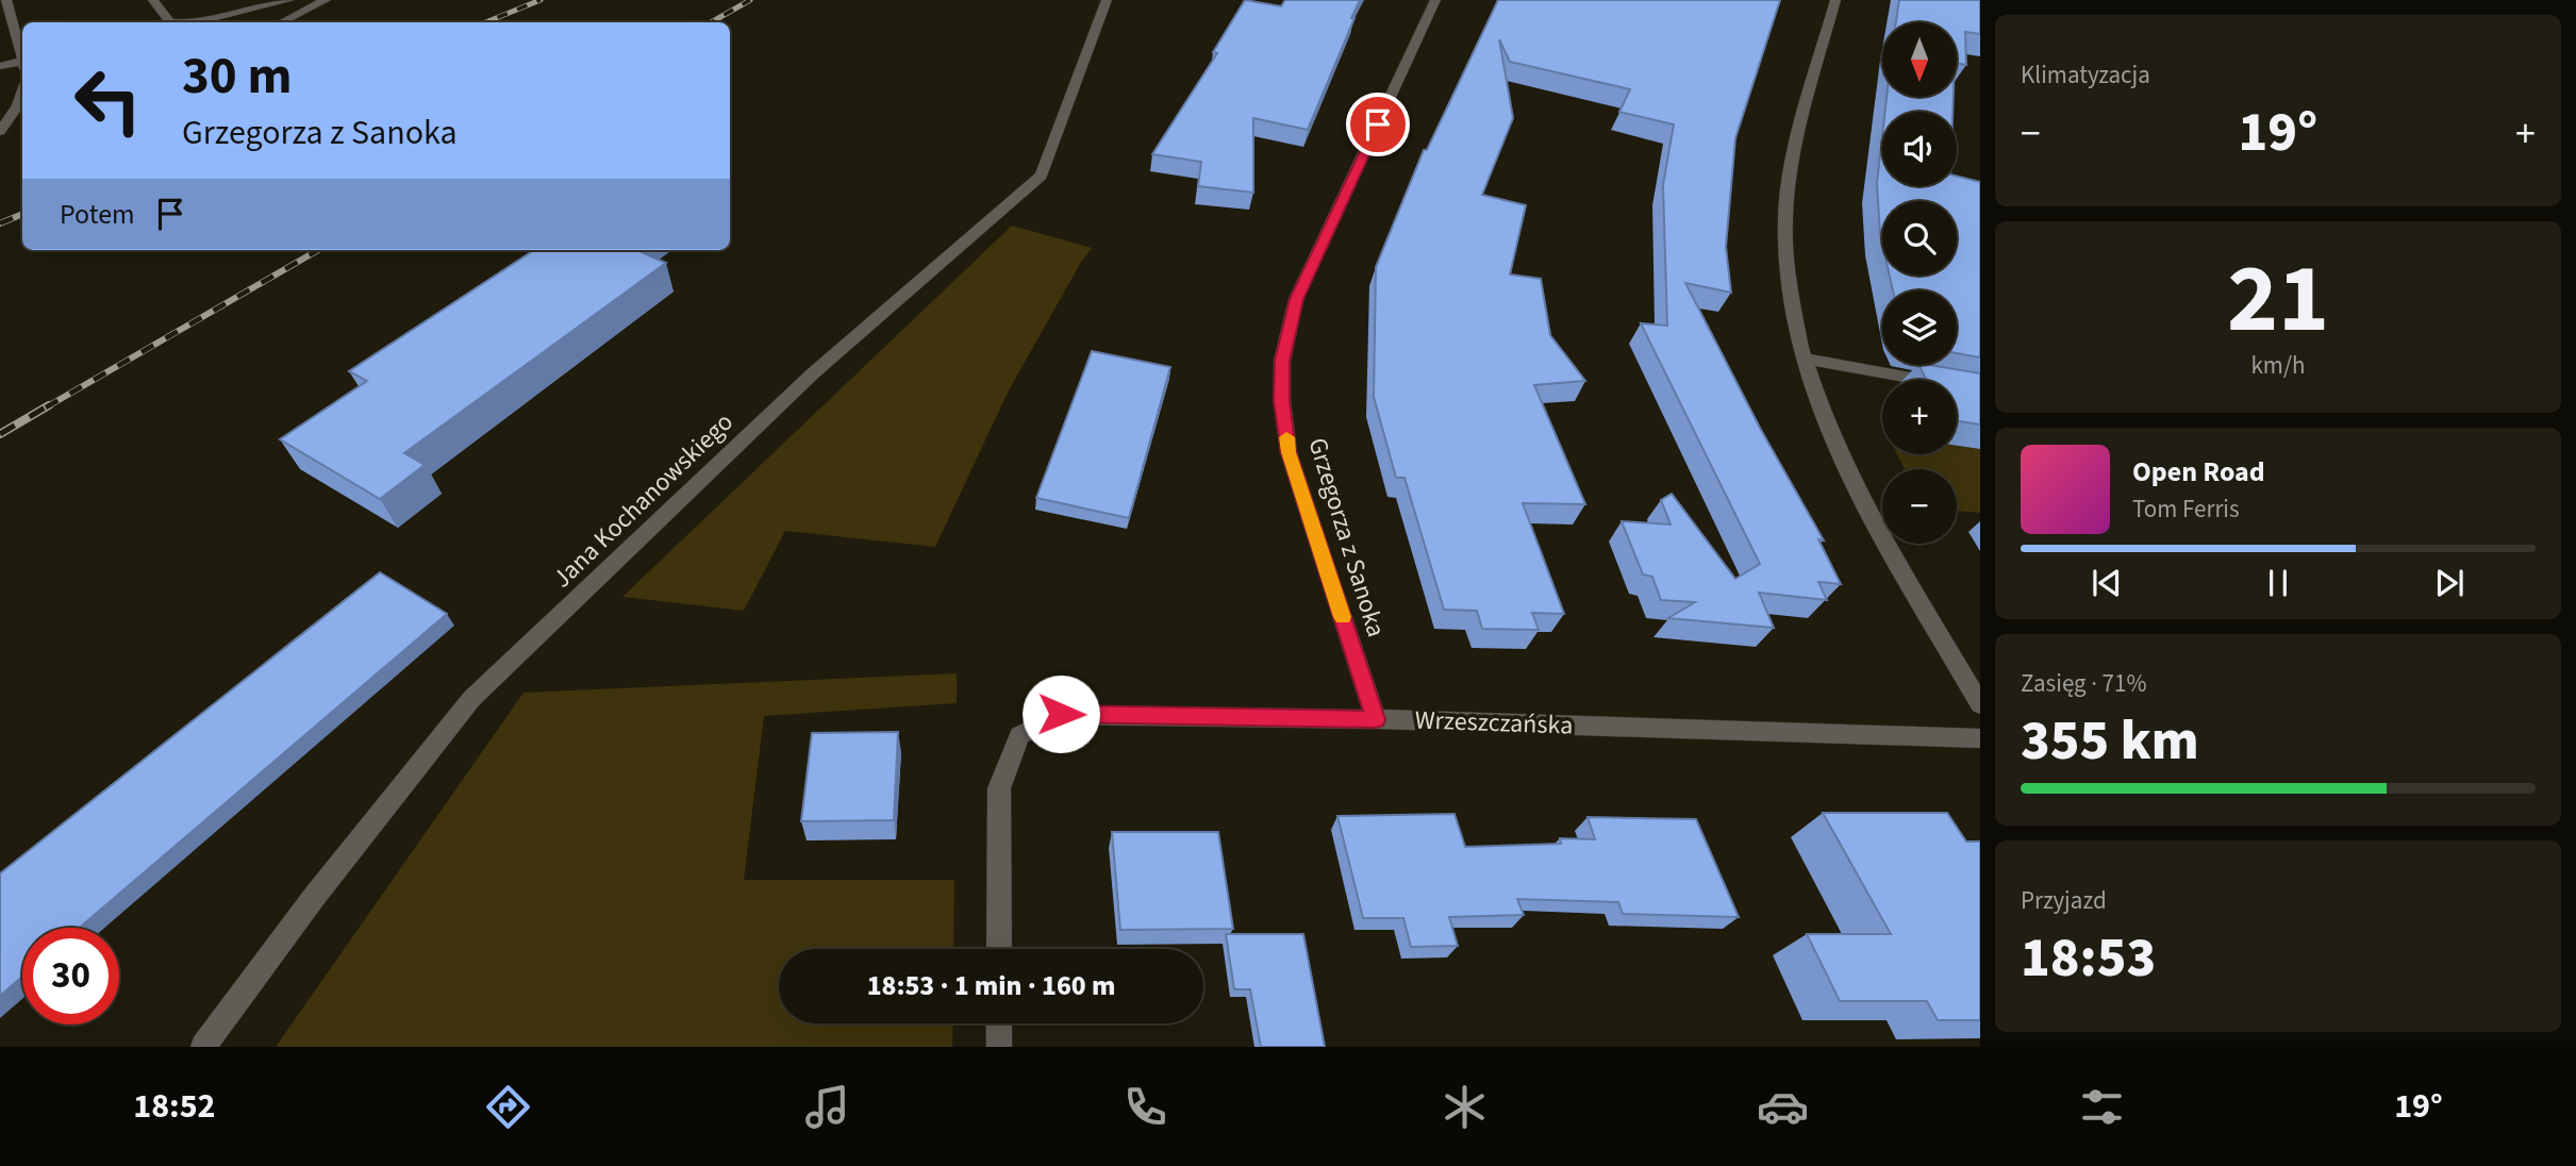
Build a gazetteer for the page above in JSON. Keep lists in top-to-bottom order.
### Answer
{
  "streets": {
    "street": ["Jana Kochanowskiego", "Grzegorza z Sanoka", "Wrzeszczańska"]
  },
  "crossings": [
    ["Grzegorza z Sanoka", "Wrzeszczańska"]
  ],
  "north": "bottom",
  "page": {
    "tile": [
      "Klimatyzacja",
      ["21", "km/h"],
      ["Zasięg · 71%", "355 km"],
      ["Przyjazd", "18:53"]
    ],
    "map_buttons": ["+", "−"],
    "turn": ["30 m", "Grzegorza z Sanoka"],
    "heat": ["−", "19°", "+"],
    "then": "Potem",
    "song": ["Open Road", "Tom Ferris"],
    "limit": "30",
    "trip": "18:53 · 1 min · 160 m",
    "tabs": ["18:52", "19°"]
  }
}
